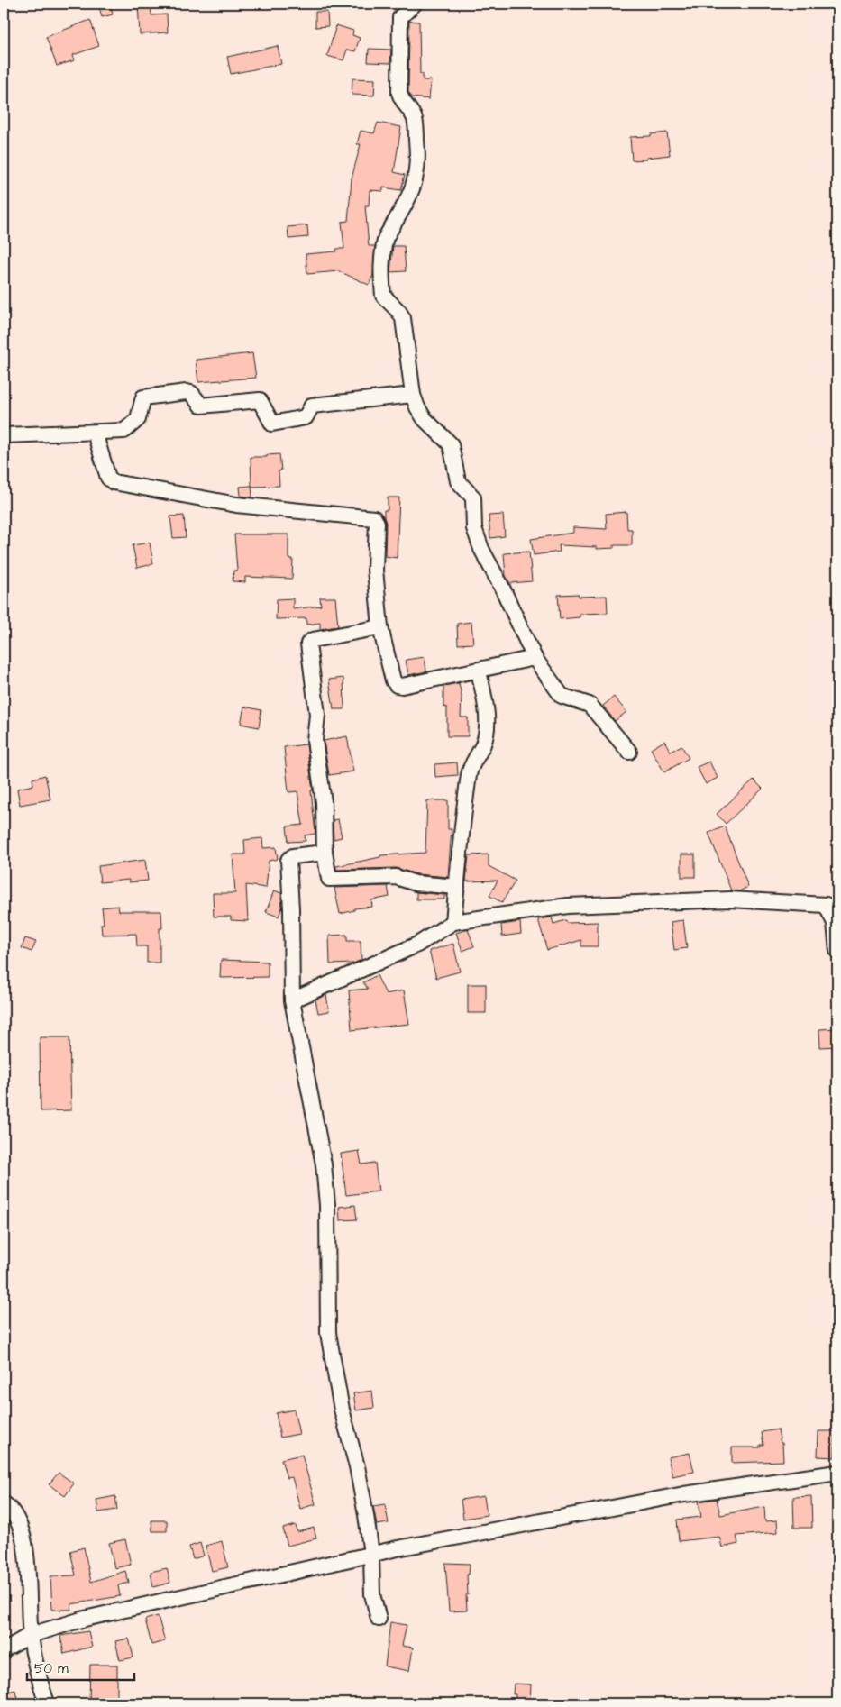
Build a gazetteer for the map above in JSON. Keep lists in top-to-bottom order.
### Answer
{
  "scale_bar": "50 m"
}
